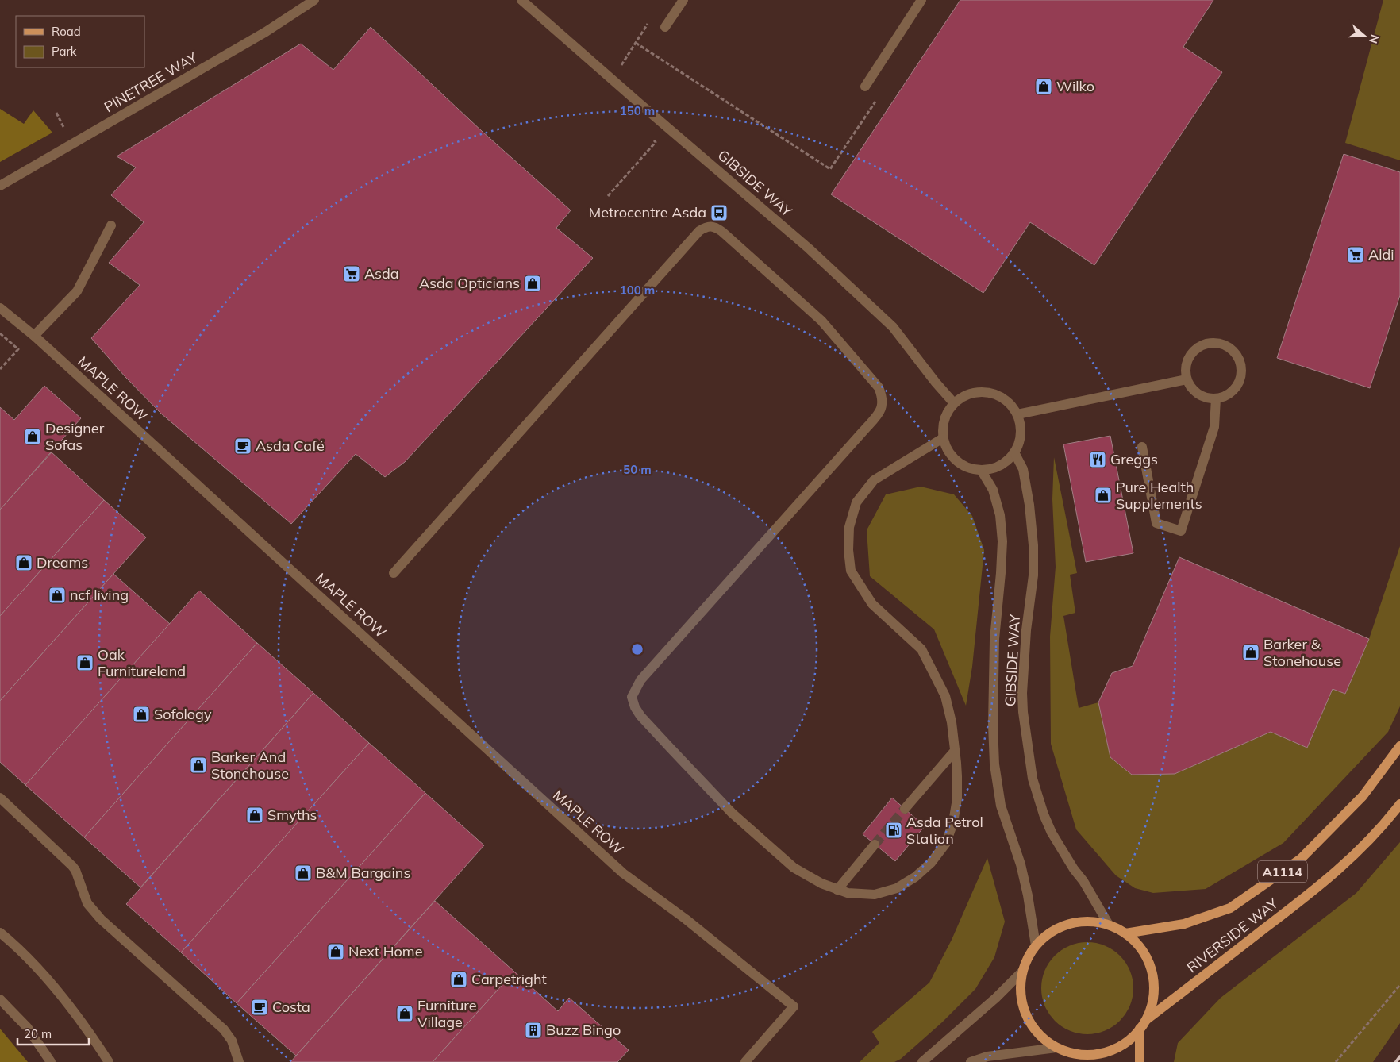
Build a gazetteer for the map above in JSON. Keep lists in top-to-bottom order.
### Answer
{
  "streets": {
    "main road": ["A1114", "RIVERSIDE WAY"],
    "street": ["PINETREE WAY", "GIBSIDE WAY", "MAPLE ROW"]
  },
  "crossings": [
    ["GIBSIDE WAY", "RIVERSIDE WAY"]
  ],
  "places": {
    "shop": [
      "Wilko",
      "Asda Opticians",
      "Designer Sofas",
      "Pure Health Supplements",
      "Dreams",
      "ncf living",
      "Barker & Stonehouse",
      "Oak Furnitureland",
      "Sofology",
      "Barker And Stonehouse",
      "Smyths",
      "B&M Bargains",
      "Next Home",
      "Carpetright",
      "Furniture Village"
    ],
    "bus stop": ["Metrocentre Asda"],
    "supermarket": ["Aldi", "Asda"],
    "cafe": ["Asda Café", "Costa"],
    "restaurant": ["Greggs"],
    "fuel station": ["Asda Petrol Station"],
    "building": ["Buzz Bingo"]
  },
  "legend": ["Road", "Park"],
  "scale_bar": "20 m",
  "north": "right",
  "rings": ["150 m", "100 m", "50 m"]
}
